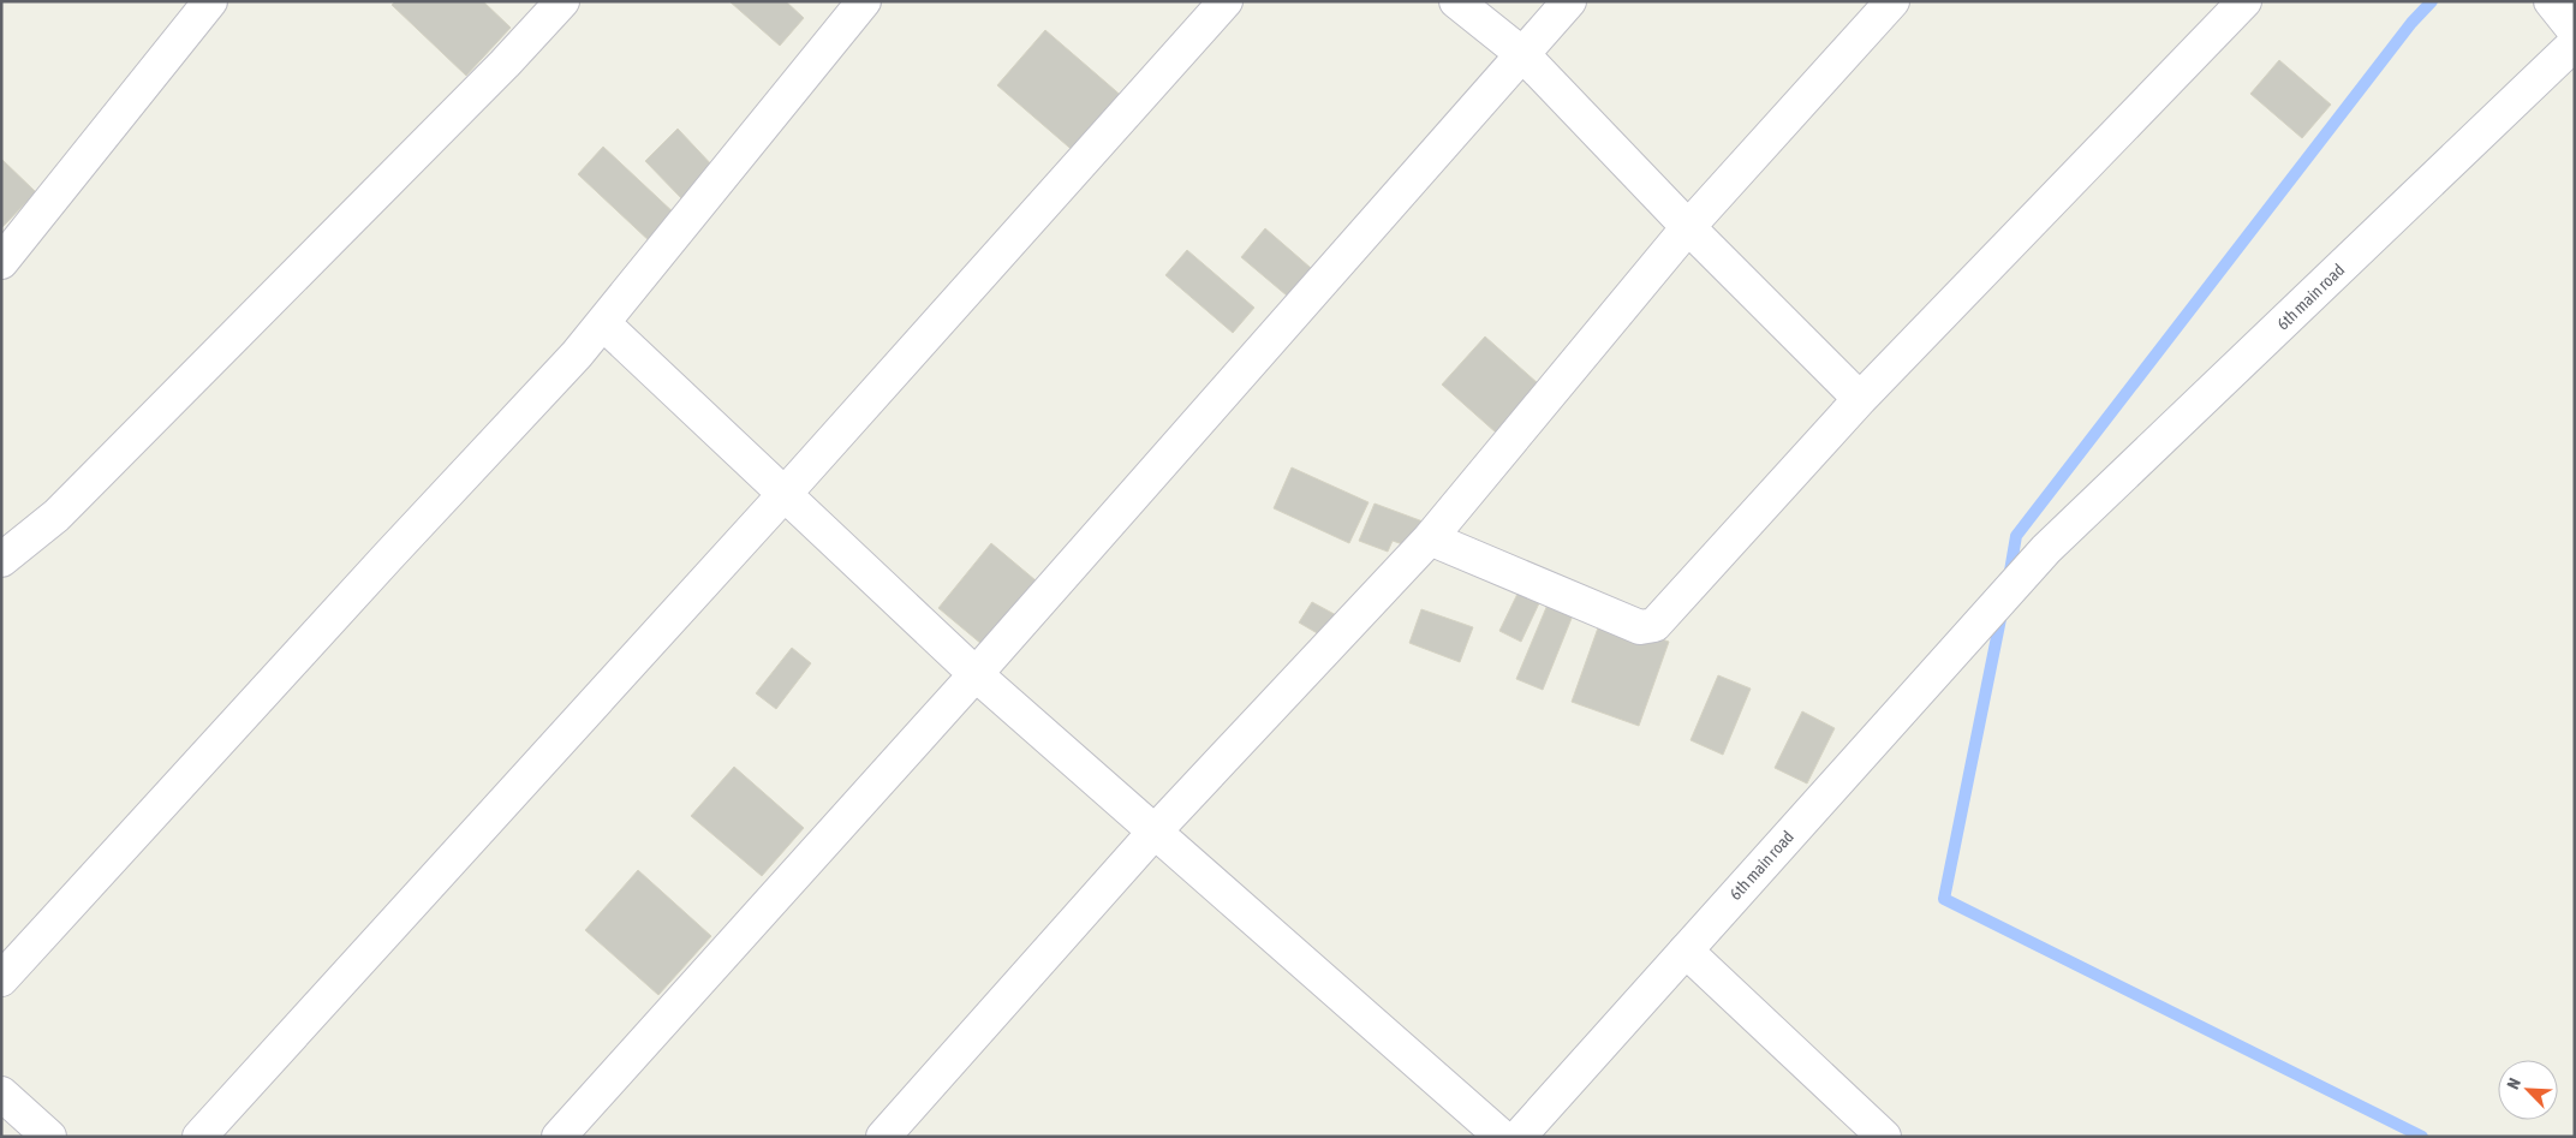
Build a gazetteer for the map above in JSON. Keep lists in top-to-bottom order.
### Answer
{
  "streets": {
    "street": ["6th main road"]
  },
  "north": "top left"
}
